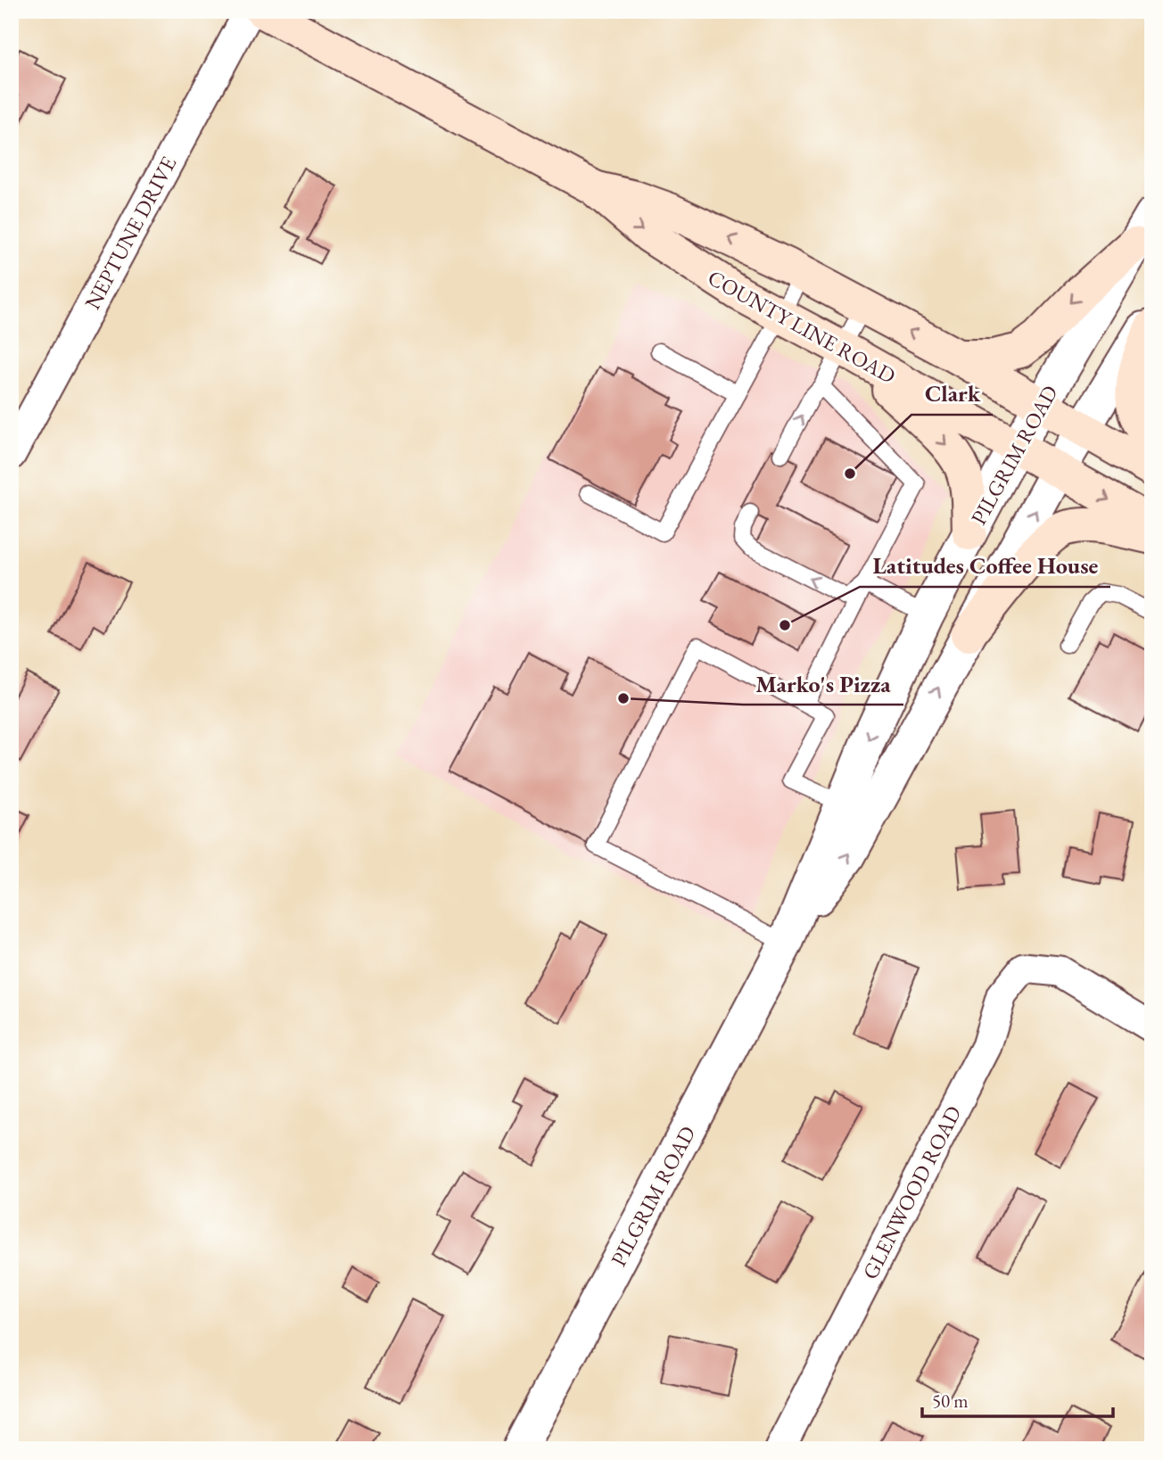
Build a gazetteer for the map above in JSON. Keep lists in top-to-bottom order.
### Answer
{
  "streets": {
    "main road": ["COUNTY LINE ROAD"],
    "street": ["NEPTUNE DRIVE", "PILGRIM ROAD", "GLENWOOD ROAD"]
  },
  "crossings": [
    ["COUNTY LINE ROAD", "PILGRIM ROAD"]
  ],
  "places": ["Clark", "Latitudes Coffee House", "Marko's Pizza"],
  "scale_bar": "50 m"
}
